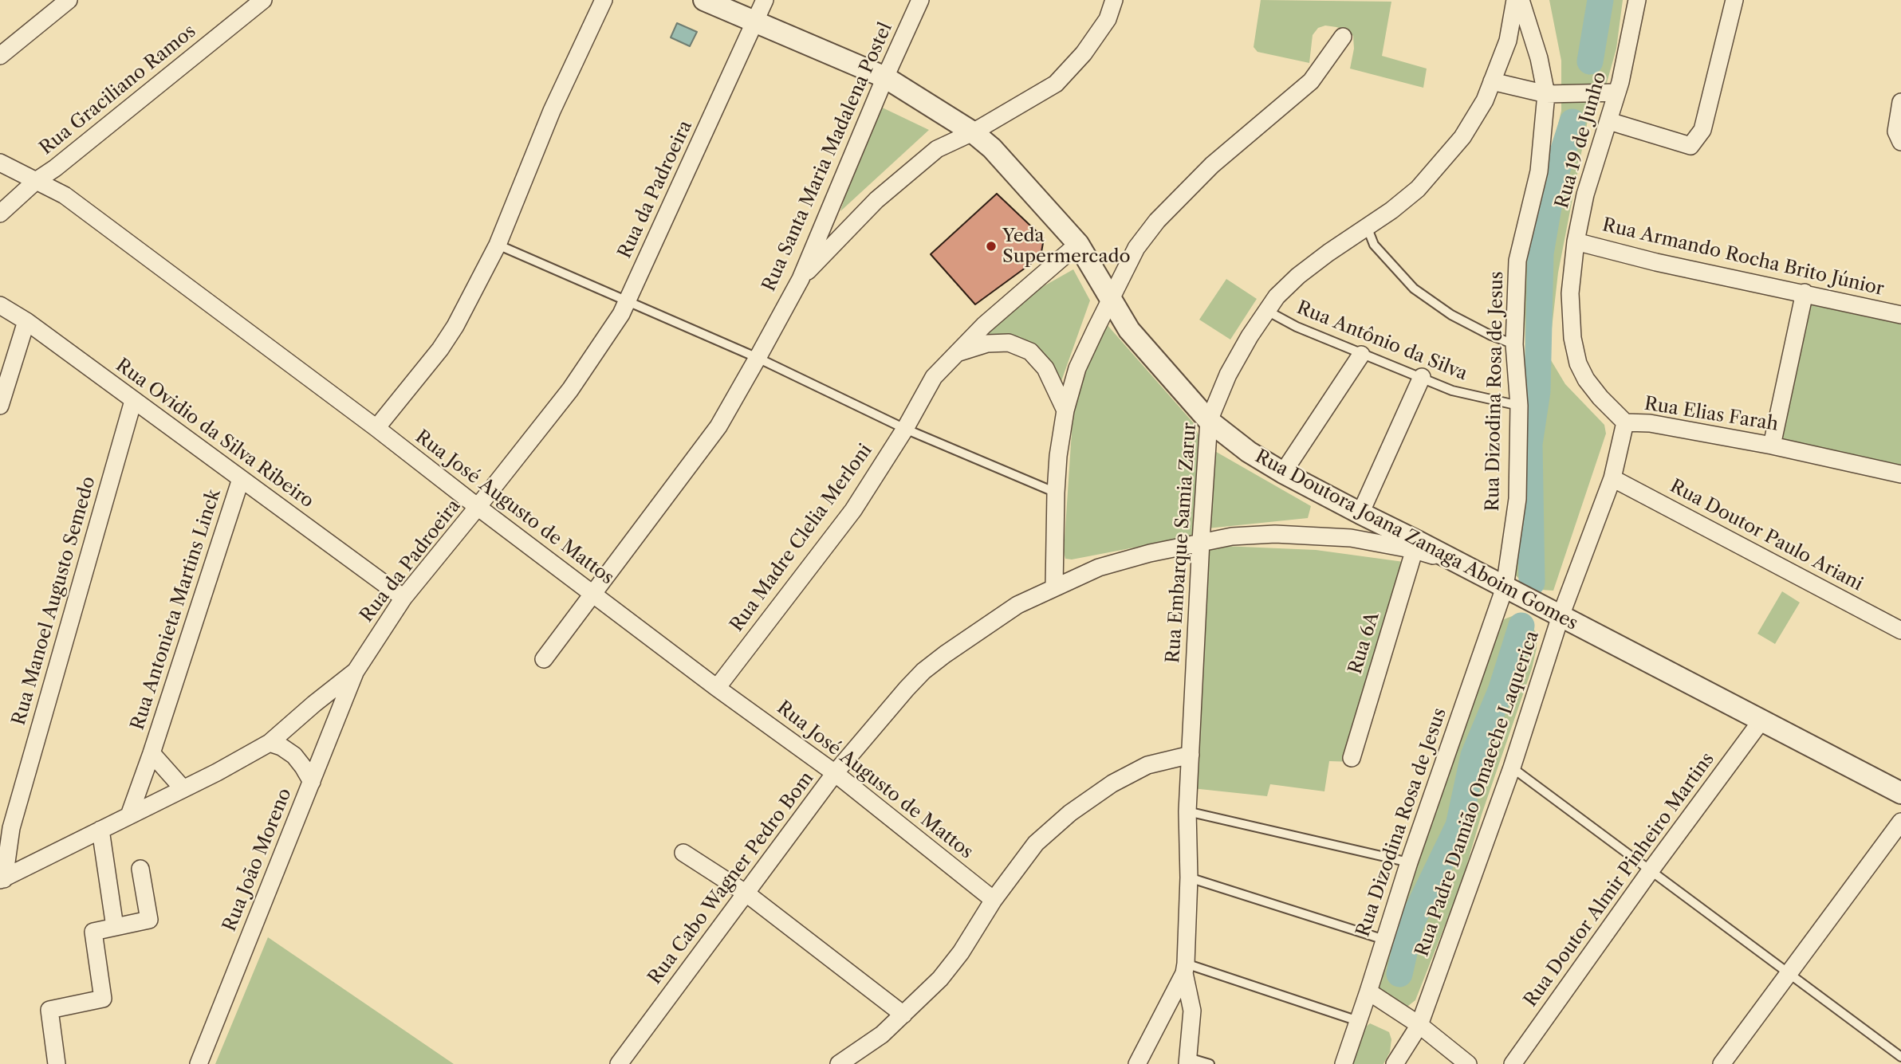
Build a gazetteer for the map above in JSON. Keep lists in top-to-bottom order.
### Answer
{
  "streets": {
    "street": [
      "Rua Graciliano Ramos",
      "Rua 19 de Junho",
      "Rua Santa Maria Madalena Postel",
      "Rua da Padroeira",
      "Rua Armando Rocha Brito Júnior",
      "Rua Dizodina Rosa de Jesus",
      "Rua Elias Farah",
      "Rua Ovidio da Silva Ribeiro",
      "Rua José Augusto de Mattos",
      "Rua Doutor Paulo Ariani",
      "Rua Madre Clelia Merloni",
      "Rua Doutora Joana Zanaga Aboim Gomes",
      "Rua Embarque Samia Zarur",
      "Rua Manoel Augusto Semedo",
      "Rua Antonieta Martins Linck",
      "Rua 6A",
      "Rua Padre Damião Omaeche Laquerica",
      "Rua João Moreno",
      "Rua Cabo Wagner Pedro Bom",
      "Rua Doutor Almir Pinheiro Martins"
    ],
    "lane": ["Rua Antônio da Silva"]
  },
  "crossings": [
    ["Rua Graciliano Ramos", "Rua José Augusto de Mattos"],
    ["Rua 19 de Junho", "Rua Armando Rocha Brito Júnior"],
    ["Rua 19 de Junho", "Rua Elias Farah"],
    ["Rua Santa Maria Madalena Postel", "Rua José Augusto de Mattos"],
    ["Rua Santa Maria Madalena Postel", "Rua Doutora Joana Zanaga Aboim Gomes"],
    ["Rua da Padroeira", "Rua Ovidio da Silva Ribeiro"],
    ["Rua da Padroeira", "Rua José Augusto de Mattos"],
    ["Rua da Padroeira", "Rua Doutora Joana Zanaga Aboim Gomes"],
    ["Rua da Padroeira", "Rua Manoel Augusto Semedo"],
    ["Rua da Padroeira", "Rua Antonieta Martins Linck"],
    ["Rua da Padroeira", "Rua João Moreno"],
    ["Rua Antônio da Silva", "Rua Dizodina Rosa de Jesus"],
    ["Rua Antônio da Silva", "Rua Embarque Samia Zarur"],
    ["Rua Dizodina Rosa de Jesus", "Rua Doutora Joana Zanaga Aboim Gomes"],
    ["Rua Elias Farah", "Rua Padre Damião Omaeche Laquerica"],
    ["Rua Ovidio da Silva Ribeiro", "Rua Manoel Augusto Semedo"],
    ["Rua Ovidio da Silva Ribeiro", "Rua Antonieta Martins Linck"],
    ["Rua José Augusto de Mattos", "Rua Madre Clelia Merloni"],
    ["Rua José Augusto de Mattos", "Rua Cabo Wagner Pedro Bom"],
    ["Rua Doutor Paulo Ariani", "Rua Padre Damião Omaeche Laquerica"],
    ["Rua Madre Clelia Merloni", "Rua Doutora Joana Zanaga Aboim Gomes"],
    ["Rua Doutora Joana Zanaga Aboim Gomes", "Rua Embarque Samia Zarur"],
    ["Rua Doutora Joana Zanaga Aboim Gomes", "Rua 6A"],
    ["Rua Doutora Joana Zanaga Aboim Gomes", "Rua Padre Damião Omaeche Laquerica"],
    ["Rua Doutora Joana Zanaga Aboim Gomes", "Rua Cabo Wagner Pedro Bom"],
    ["Rua Doutora Joana Zanaga Aboim Gomes", "Rua Doutor Almir Pinheiro Martins"],
    ["Rua Embarque Samia Zarur", "Rua Cabo Wagner Pedro Bom"],
    ["Rua 6A", "Rua Cabo Wagner Pedro Bom"]
  ],
  "places": ["Yeda Supermercado"]
}
